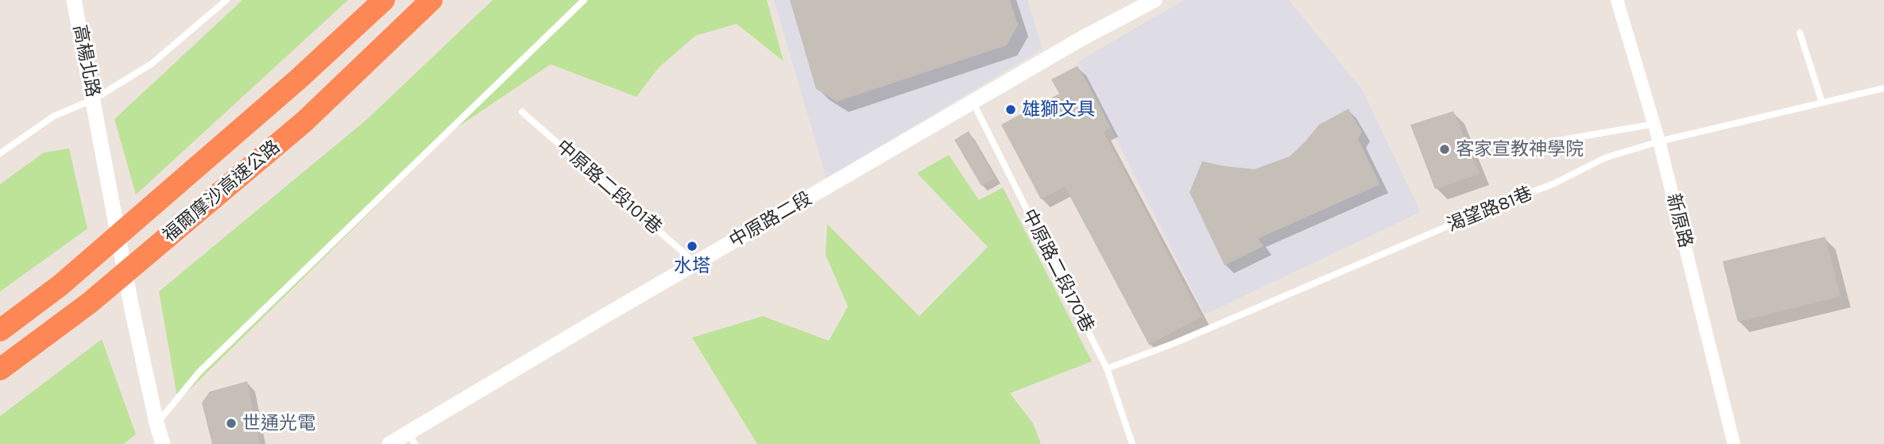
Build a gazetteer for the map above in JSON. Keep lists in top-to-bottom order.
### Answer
{
  "streets": {
    "highway": ["福爾摩沙高速公路"],
    "street": ["高楊北路", "中原路二段", "新原路"],
    "lane": ["中原路二段101巷", "渴望路81巷", "中原路二段170巷"]
  },
  "crossings": [
    ["中原路二段101巷", "中原路二段"],
    ["渴望路81巷", "新原路"],
    ["渴望路81巷", "中原路二段170巷"],
    ["中原路二段", "中原路二段170巷"]
  ],
  "places": [
    "雄獅文具",
    "客家宣教神學院",
    "水塔",
    "世通光電"
  ]
}
